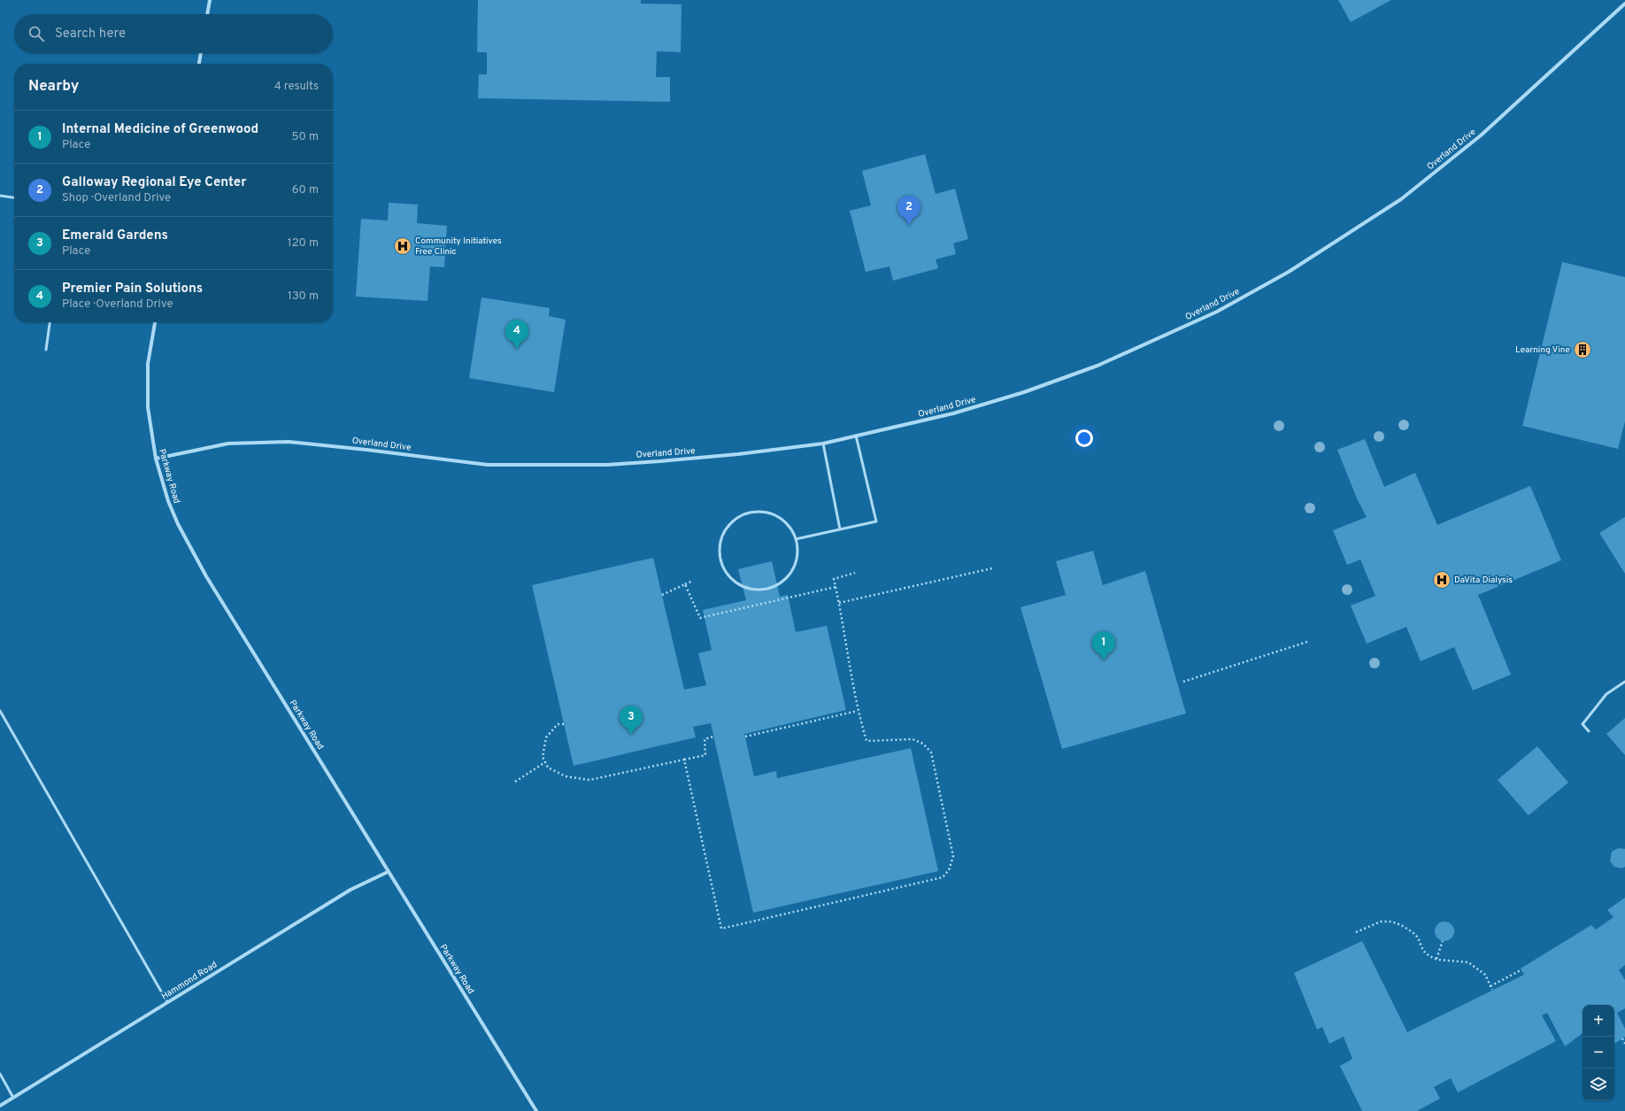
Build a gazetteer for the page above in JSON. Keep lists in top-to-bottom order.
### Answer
{
  "streets": {
    "street": ["Overland Drive", "Parkway Road", "Hammond Road"]
  },
  "crossings": [
    ["Overland Drive", "Parkway Road"],
    ["Parkway Road", "Hammond Road"]
  ],
  "places": {
    "hospital": ["Community Initiatives Free Clinic", "DaVita Dialysis"],
    "building": ["Learning Vine"]
  },
  "page": {
    "search": "Search here",
    "heading": ["Nearby", "4 results"],
    "list": [
      {
        "mark": "1",
        "name": "Internal Medicine of Greenwood",
        "note": "Place",
        "value": "50 m"
      },
      {
        "mark": "2",
        "name": "Galloway Regional Eye Center",
        "note": "Shop · Overland Drive",
        "value": "60 m"
      },
      {
        "mark": "3",
        "name": "Emerald Gardens",
        "note": "Place",
        "value": "120 m"
      },
      {
        "mark": "4",
        "name": "Premier Pain Solutions",
        "note": "Place · Overland Drive",
        "value": "130 m"
      }
    ],
    "pins": [
      "2",
      "4",
      "1",
      "3"
    ],
    "map_buttons": ["+", "−"]
  }
}
